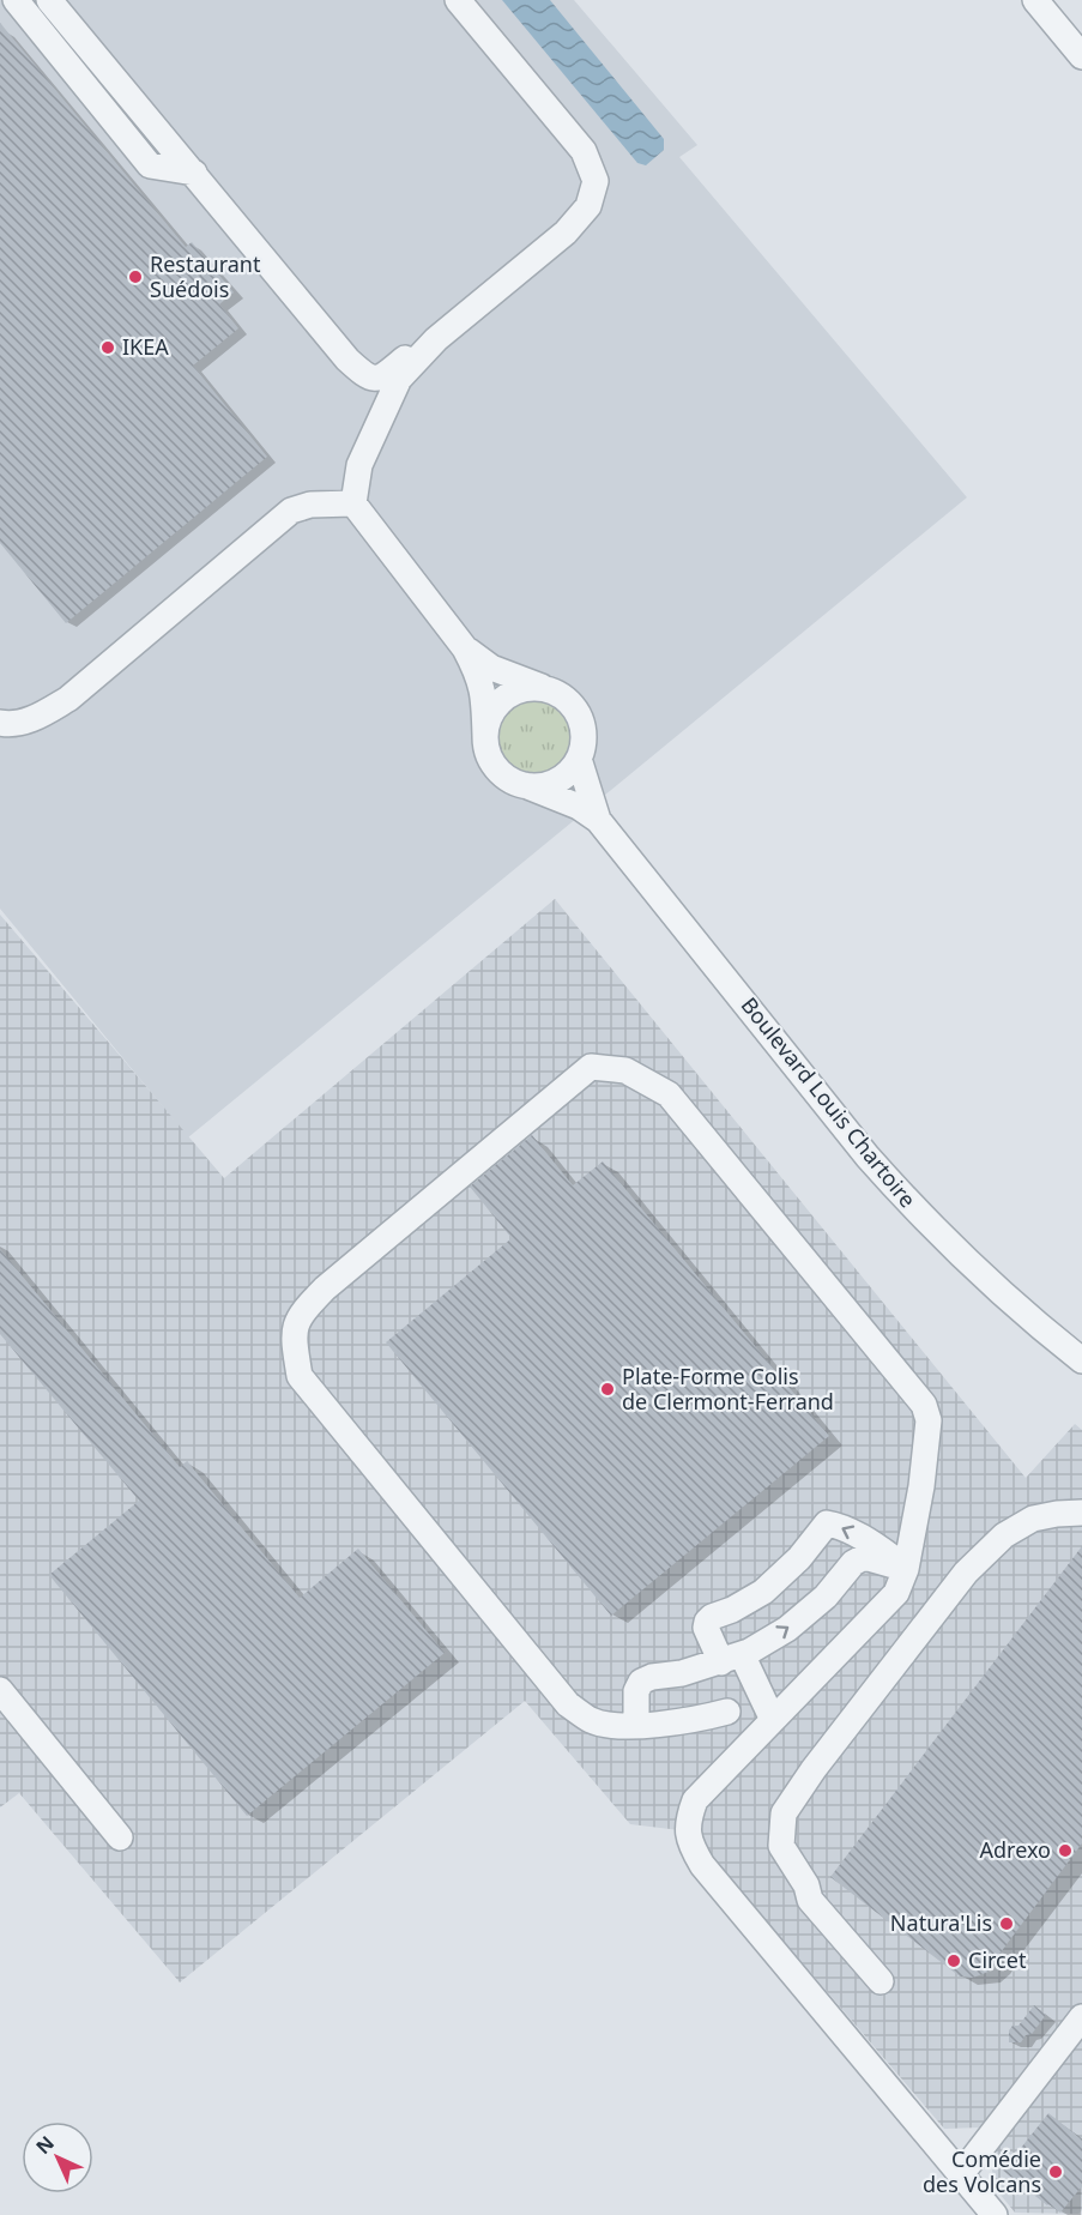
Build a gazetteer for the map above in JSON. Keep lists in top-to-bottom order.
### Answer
{
  "streets": {
    "street": ["Boulevard Louis Chartoire"]
  },
  "places": [
    "Restaurant Suédois",
    "IKEA",
    "Plate-Forme Colis de Clermont-Ferrand",
    "Adrexo",
    "Natura'Lis",
    "Circet",
    "Comédie des Volcans"
  ],
  "north": "top left"
}
